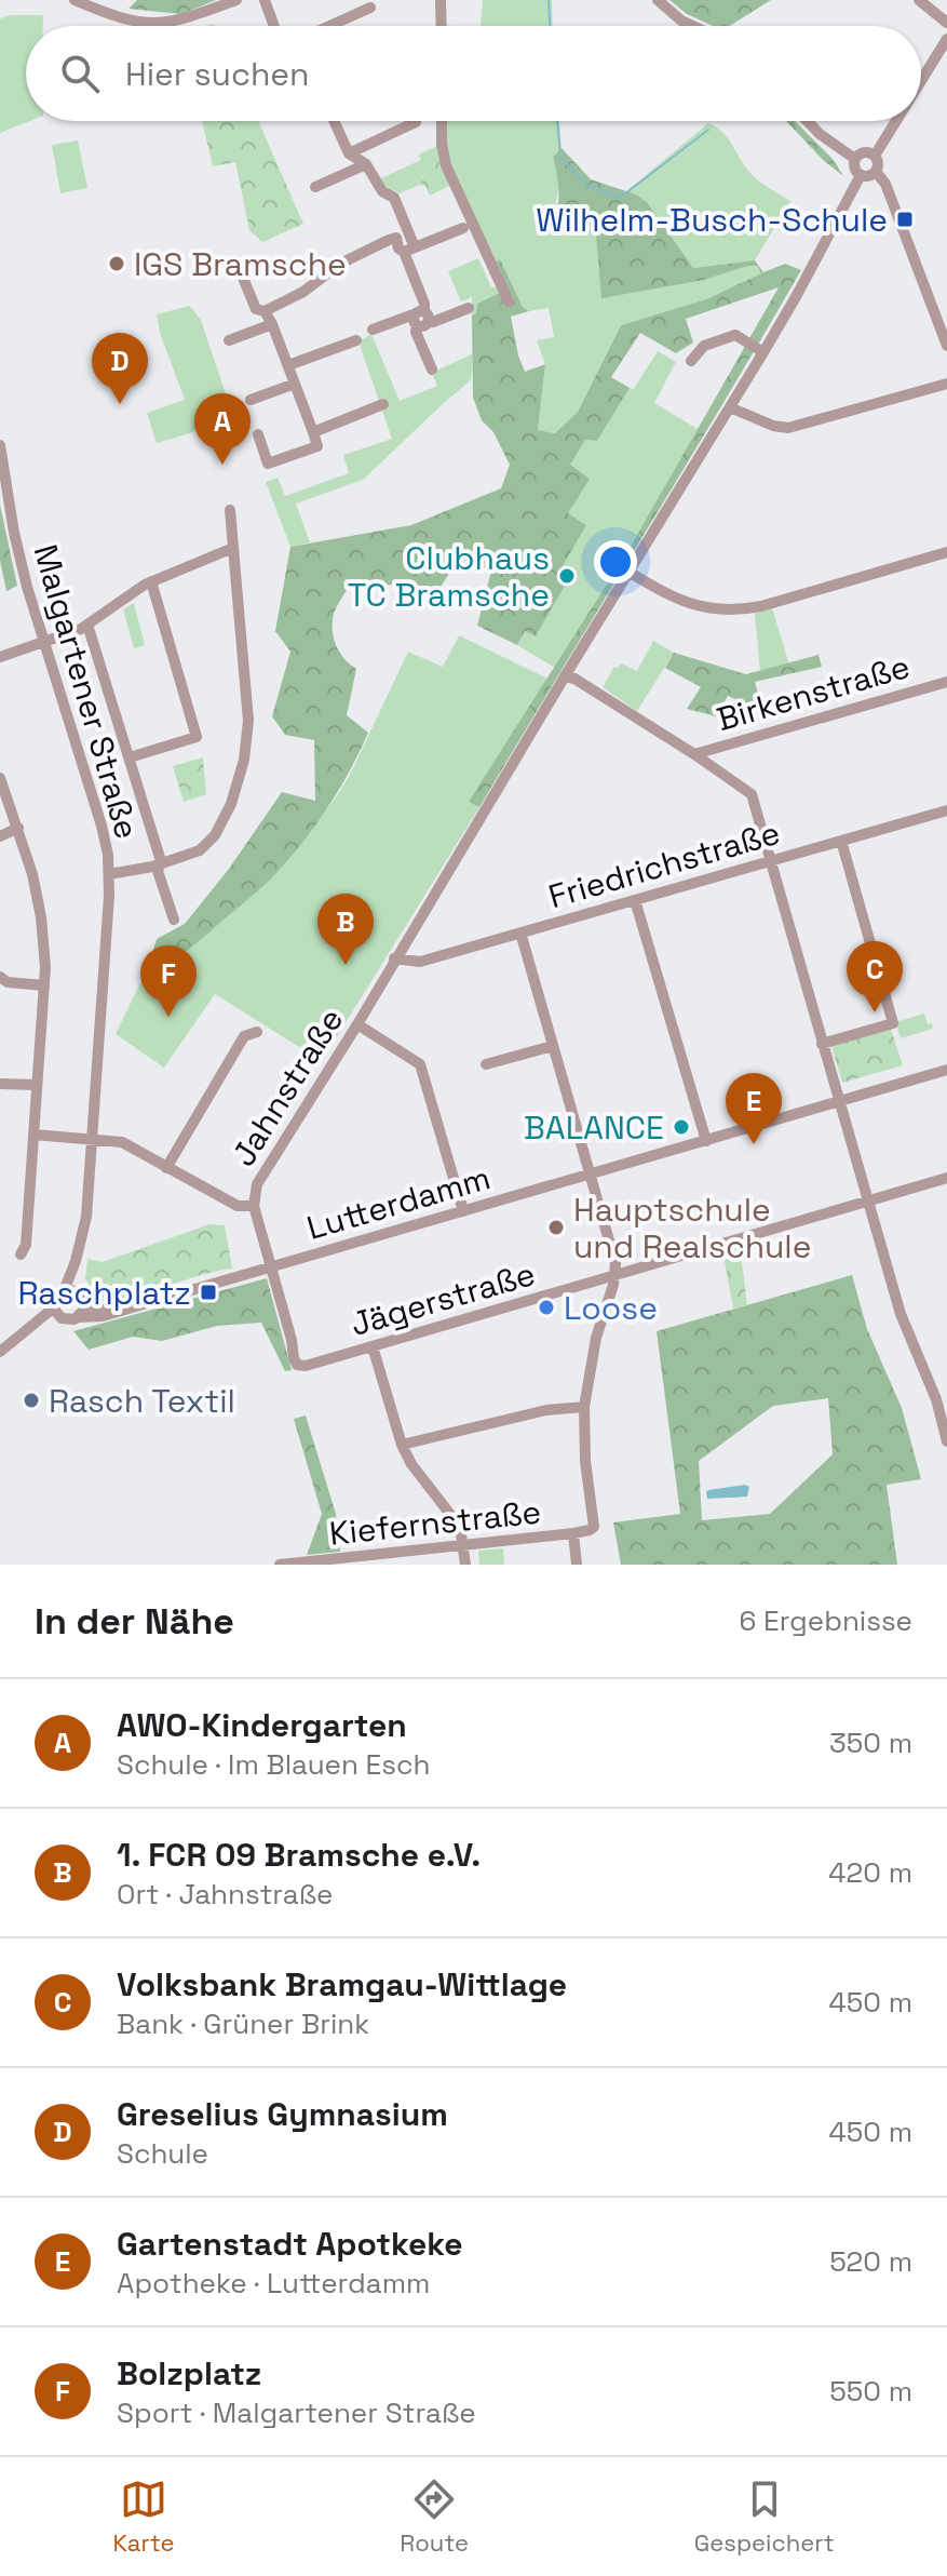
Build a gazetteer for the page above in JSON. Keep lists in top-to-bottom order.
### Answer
{
  "streets": {
    "street": [
      "Malgartener Straße",
      "Birkenstraße",
      "Friedrichstraße",
      "Jahnstraße",
      "Lutterdamm",
      "Jägerstraße",
      "Kiefernstraße"
    ]
  },
  "crossings": [
    ["Malgartener Straße", "Lutterdamm"],
    ["Friedrichstraße", "Jahnstraße"],
    ["Jahnstraße", "Lutterdamm"],
    ["Jahnstraße", "Jägerstraße"],
    ["Lutterdamm", "Jägerstraße"]
  ],
  "places": {
    "transit": ["Wilhelm-Busch-Schule", "Raschplatz"],
    "other": [
      "IGS Bramsche",
      "Clubhaus TC Bramsche",
      "BALANCE",
      "Hauptschule und Realschule",
      "Loose",
      "Rasch Textil"
    ]
  },
  "page": {
    "search": "Hier suchen",
    "pins": [
      "D",
      "A",
      "B",
      "C",
      "F",
      "E"
    ],
    "heading": ["In der Nähe", "6 Ergebnisse"],
    "list": [
      {
        "mark": "A",
        "name": "AWO-Kindergarten",
        "note": "Schule · Im Blauen Esch",
        "value": "350 m"
      },
      {
        "mark": "B",
        "name": "1. FCR 09 Bramsche e.V.",
        "note": "Ort · Jahnstraße",
        "value": "420 m"
      },
      {
        "mark": "C",
        "name": "Volksbank Bramgau-Wittlage",
        "note": "Bank · Grüner Brink",
        "value": "450 m"
      },
      {
        "mark": "D",
        "name": "Greselius Gymnasium",
        "note": "Schule",
        "value": "450 m"
      },
      {
        "mark": "E",
        "name": "Gartenstadt Apotkeke",
        "note": "Apotheke · Lutterdamm",
        "value": "520 m"
      },
      {
        "mark": "F",
        "name": "Bolzplatz",
        "note": "Sport · Malgartener Straße",
        "value": "550 m"
      }
    ],
    "nav": ["Karte", "Route", "Gespeichert"]
  }
}
